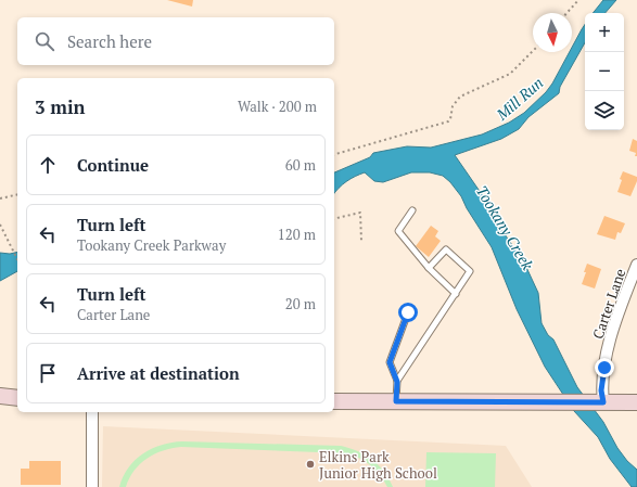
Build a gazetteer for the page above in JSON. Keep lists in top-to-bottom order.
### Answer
{
  "streets": {
    "street": ["Carter Lane"]
  },
  "water": ["Mill Run", "Tookany Creek"],
  "places": ["Elkins Park Junior High School"],
  "north": "bottom",
  "page": {
    "map_buttons": ["+", "−"],
    "search": "Search here",
    "heading": ["3 min", "Walk · 200 m"],
    "list": [
      ["Continue", "60 m"],
      ["Turn left", "Tookany Creek Parkway", "120 m"],
      ["Turn left", "Carter Lane", "20 m"],
      "Arrive at destination"
    ]
  }
}
